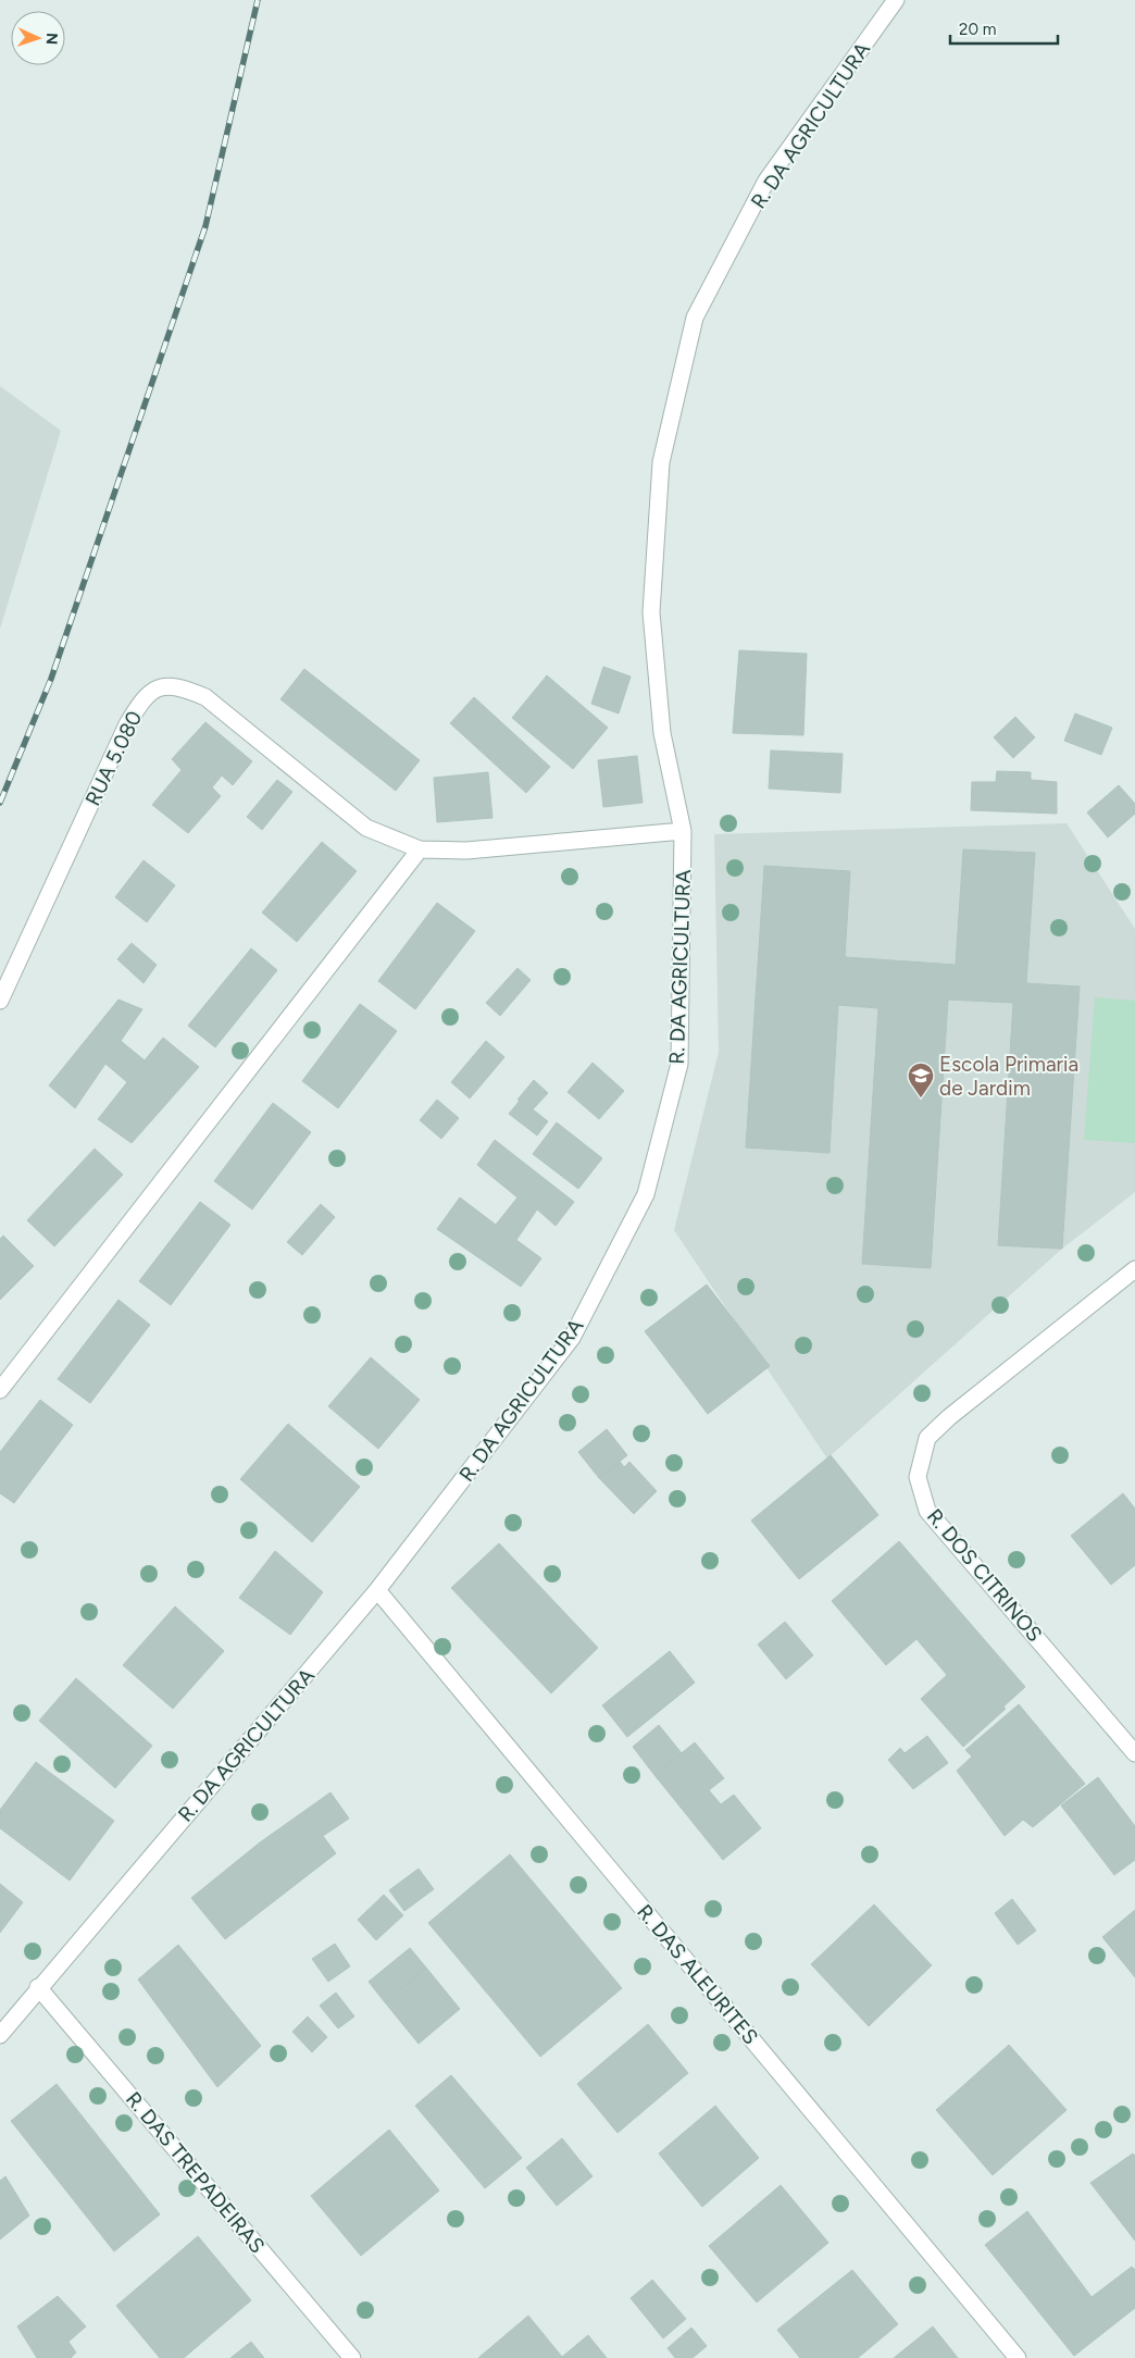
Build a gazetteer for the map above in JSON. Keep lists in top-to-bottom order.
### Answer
{
  "streets": {
    "street": [
      "R. DA AGRICULTURA",
      "RUA 5.080",
      "R. DOS CITRINOS",
      "R. DAS ALEURITES",
      "R. DAS TREPADEIRAS"
    ]
  },
  "crossings": [
    ["R. DA AGRICULTURA", "R. DAS ALEURITES"],
    ["R. DA AGRICULTURA", "R. DAS TREPADEIRAS"]
  ],
  "places": {
    "school or university": ["Escola Primaria de Jardim"]
  },
  "scale_bar": "20 m",
  "north": "right"
}
